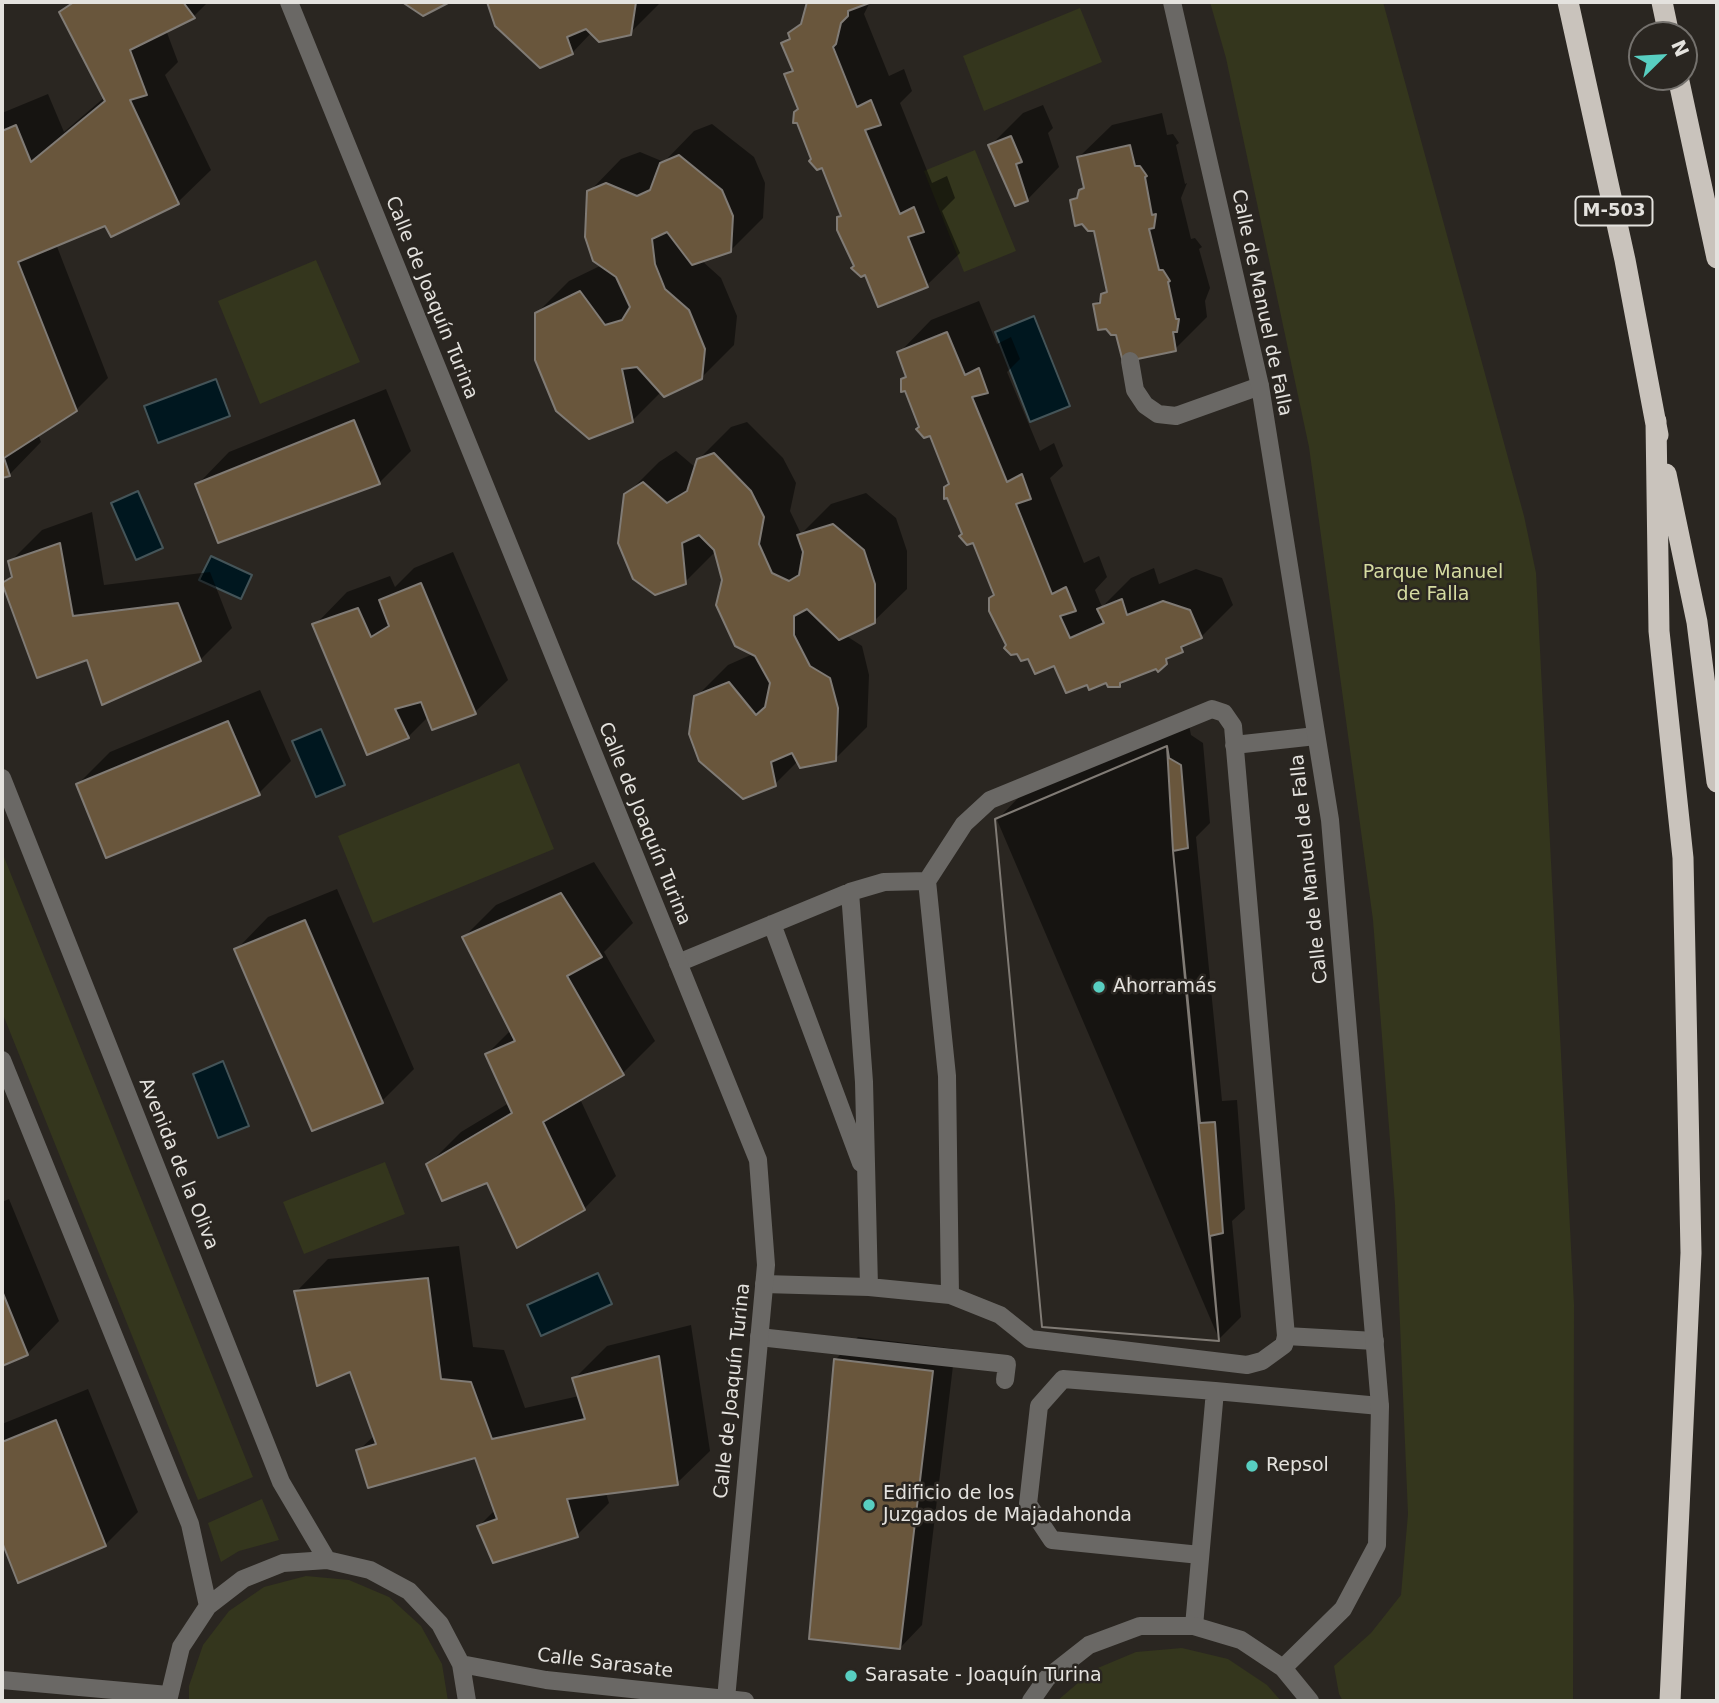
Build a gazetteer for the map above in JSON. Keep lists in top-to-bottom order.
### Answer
{
  "streets": {
    "highway": ["M-503"],
    "street": [
      "Calle de Joaquín Turina",
      "Calle de Manuel de Falla",
      "Avenida de la Oliva",
      "Calle Sarasate"
    ]
  },
  "crossings": [
    ["Calle de Joaquín Turina", "Calle Sarasate"]
  ],
  "parks": ["Parque Manuel de Falla"],
  "places": [
    "Ahorramás",
    "Repsol",
    "Edificio de los Juzgados de Majadahonda",
    "Sarasate - Joaquín Turina"
  ],
  "north": "top right"
}
